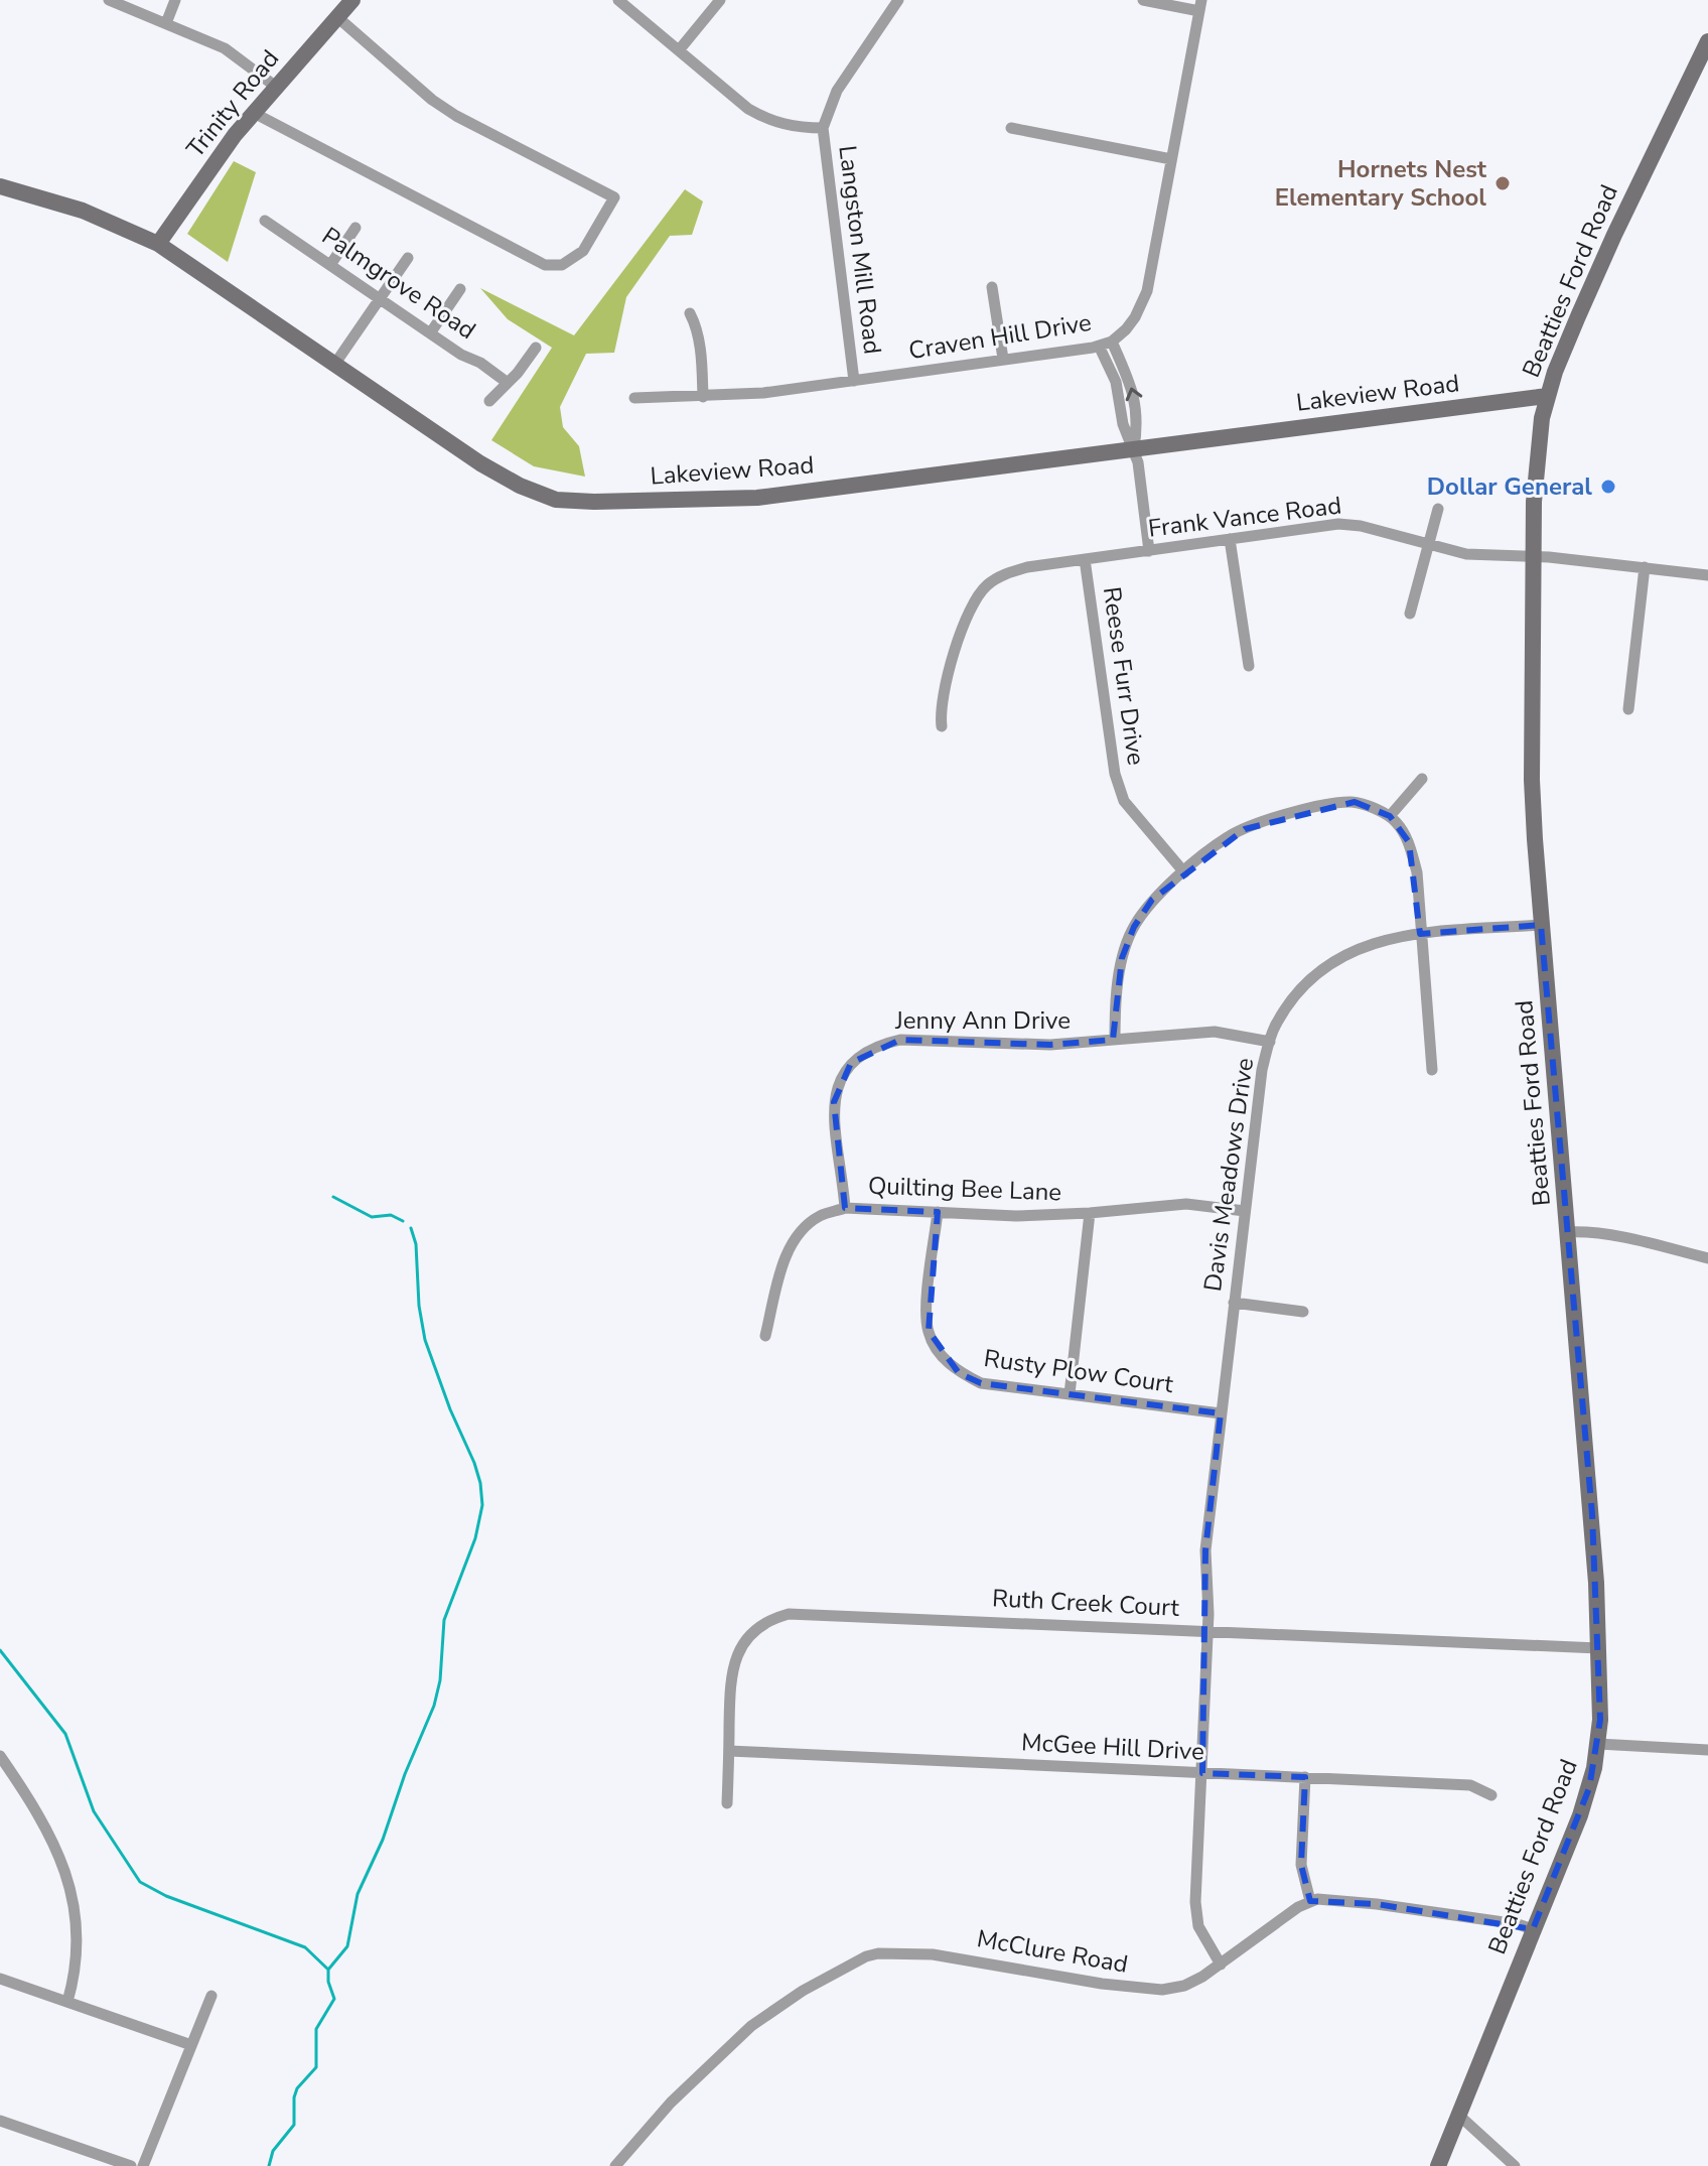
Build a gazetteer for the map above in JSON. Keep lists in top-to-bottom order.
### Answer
{
  "streets": {
    "main road": ["Trinity Road", "Beatties Ford Road", "Lakeview Road"],
    "street": [
      "Langston Mill Road",
      "Palmgrove Road",
      "Craven Hill Drive",
      "Frank Vance Road",
      "Reese Furr Drive",
      "Jenny Ann Drive",
      "Davis Meadows Drive",
      "Quilting Bee Lane",
      "Rusty Plow Court",
      "Ruth Creek Court",
      "McGee Hill Drive",
      "McClure Road"
    ]
  },
  "crossings": [
    ["Trinity Road", "Lakeview Road"],
    ["Langston Mill Road", "Craven Hill Drive"],
    ["Beatties Ford Road", "Lakeview Road"],
    ["Beatties Ford Road", "Frank Vance Road"],
    ["Beatties Ford Road", "Davis Meadows Drive"],
    ["Beatties Ford Road", "Ruth Creek Court"],
    ["Frank Vance Road", "Reese Furr Drive"],
    ["Jenny Ann Drive", "Davis Meadows Drive"],
    ["Jenny Ann Drive", "Quilting Bee Lane"],
    ["Davis Meadows Drive", "Quilting Bee Lane"],
    ["Davis Meadows Drive", "Rusty Plow Court"],
    ["Davis Meadows Drive", "Ruth Creek Court"],
    ["Davis Meadows Drive", "McGee Hill Drive"],
    ["Davis Meadows Drive", "McClure Road"],
    ["Quilting Bee Lane", "Rusty Plow Court"],
    ["Ruth Creek Court", "McGee Hill Drive"]
  ],
  "places": ["Hornets Nest Elementary School", "Dollar General"]
}
